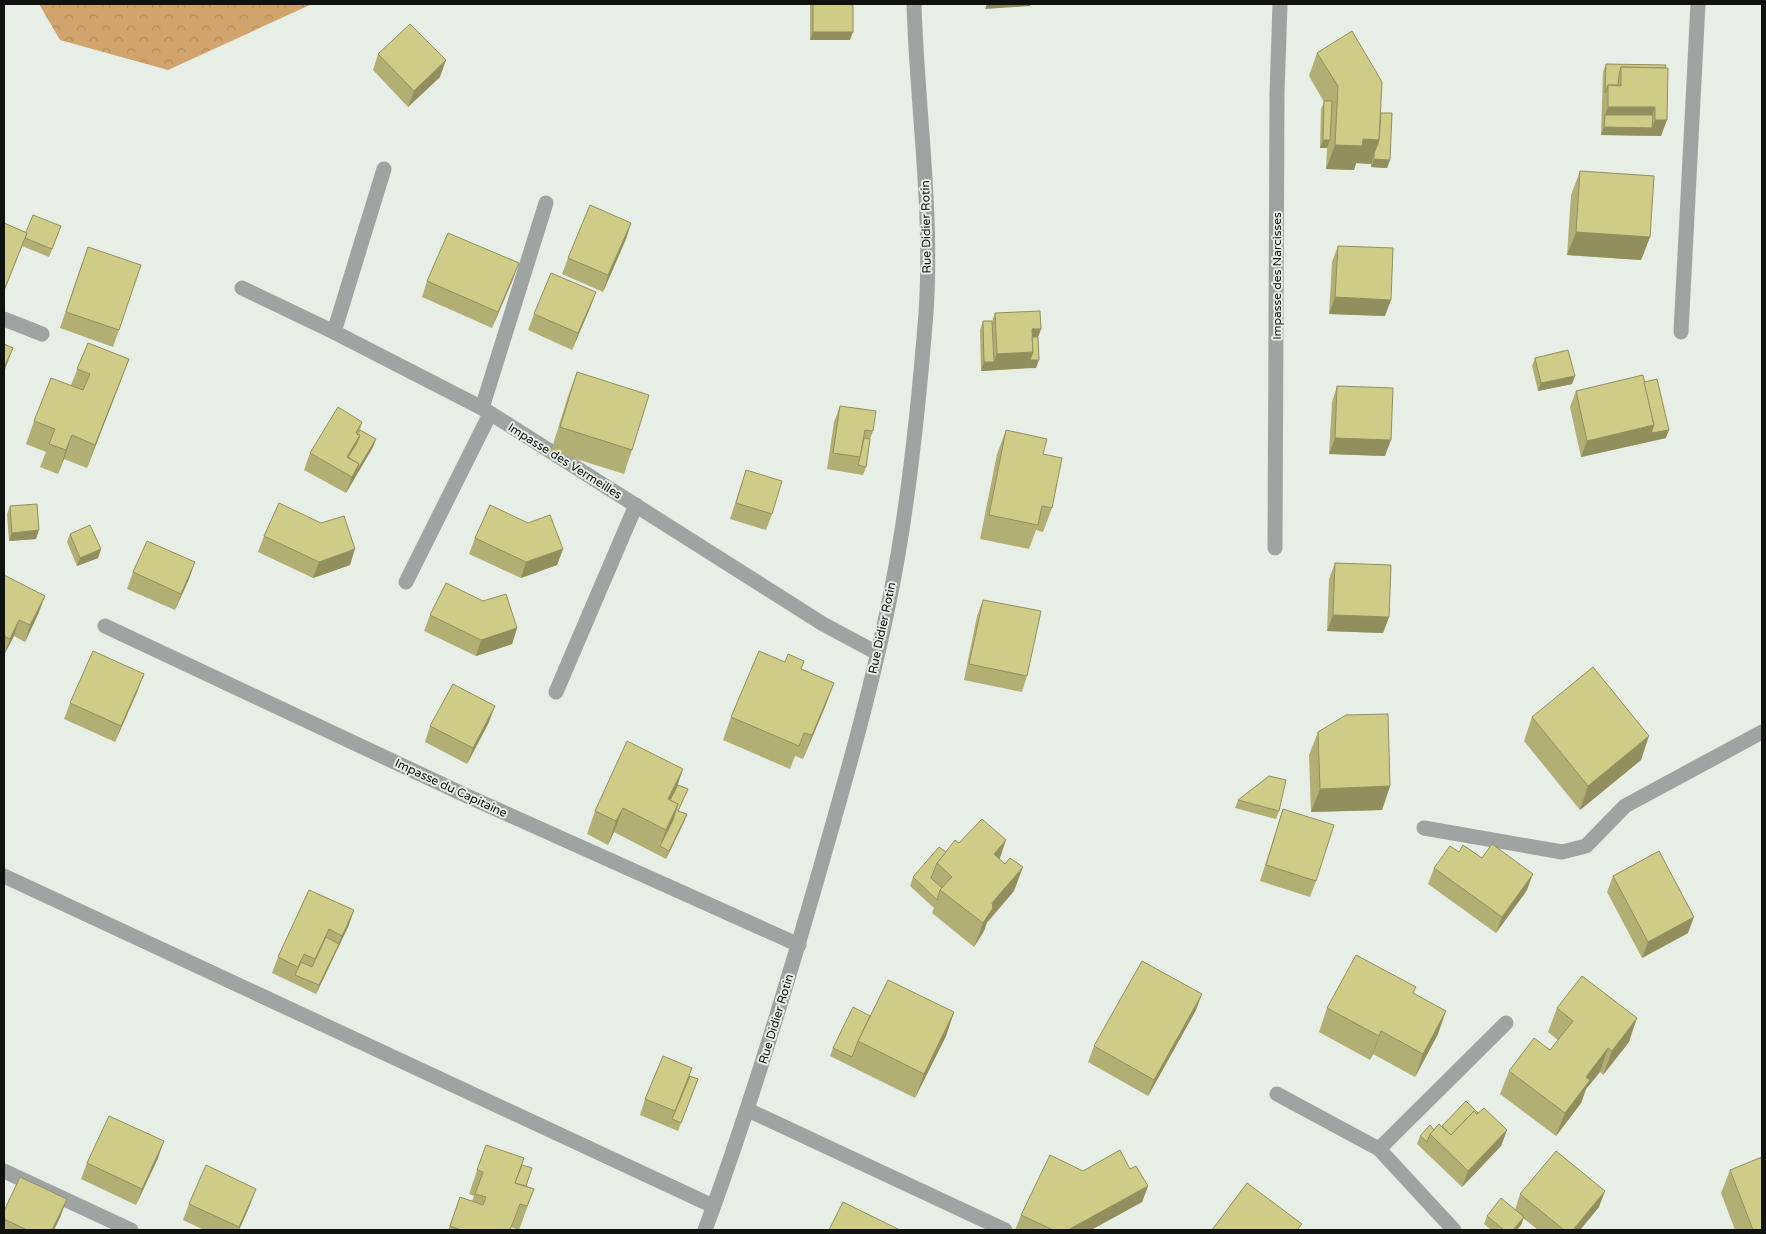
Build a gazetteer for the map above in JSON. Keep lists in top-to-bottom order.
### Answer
{
  "streets": {
    "street": [
      "Rue Didier Rotin",
      "Impasse des Narcisses",
      "Impasse des Vermeilles",
      "Impasse du Capitaine"
    ]
  },
  "crossings": [
    ["Rue Didier Rotin", "Impasse des Vermeilles"],
    ["Rue Didier Rotin", "Impasse du Capitaine"]
  ]
}
